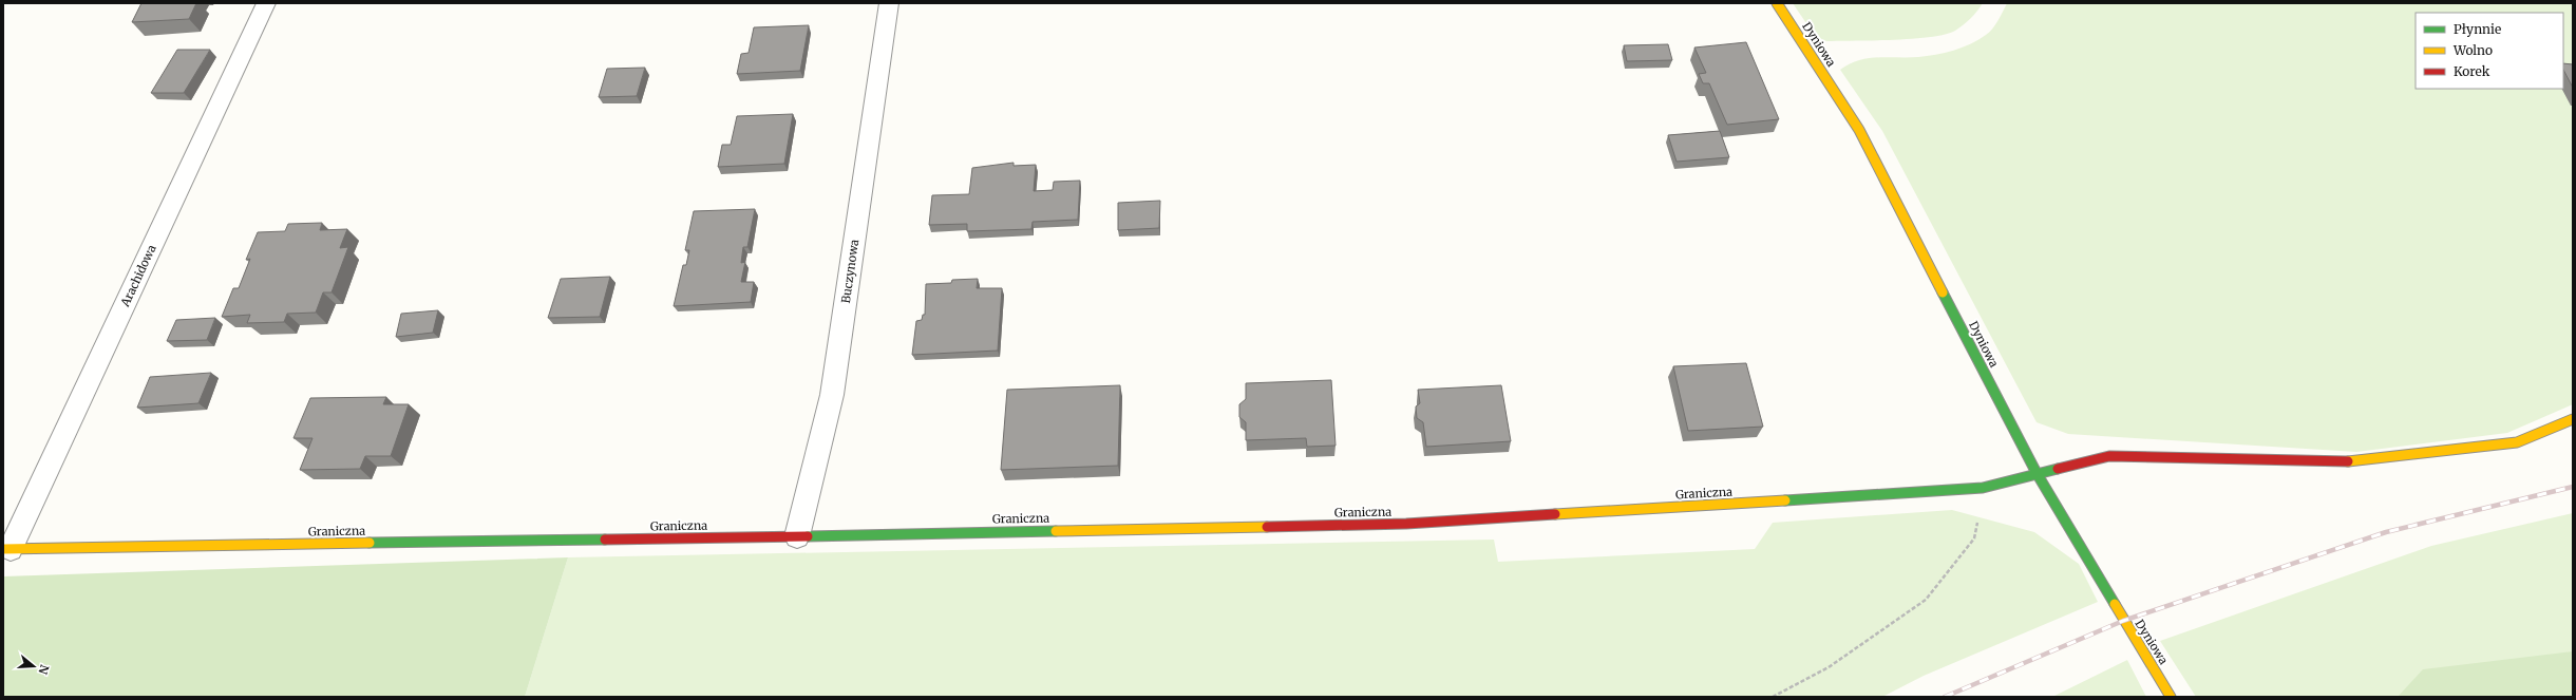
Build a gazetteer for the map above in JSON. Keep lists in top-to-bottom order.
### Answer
{
  "streets": {
    "street": [
      "Dyniowa",
      "Buczynowa",
      "Arachidowa",
      "Graniczna"
    ]
  },
  "crossings": [
    ["Dyniowa", "Graniczna"],
    ["Buczynowa", "Graniczna"],
    ["Arachidowa", "Graniczna"]
  ],
  "legend": ["Płynnie", "Wolno", "Korek"],
  "north": "right"
}
